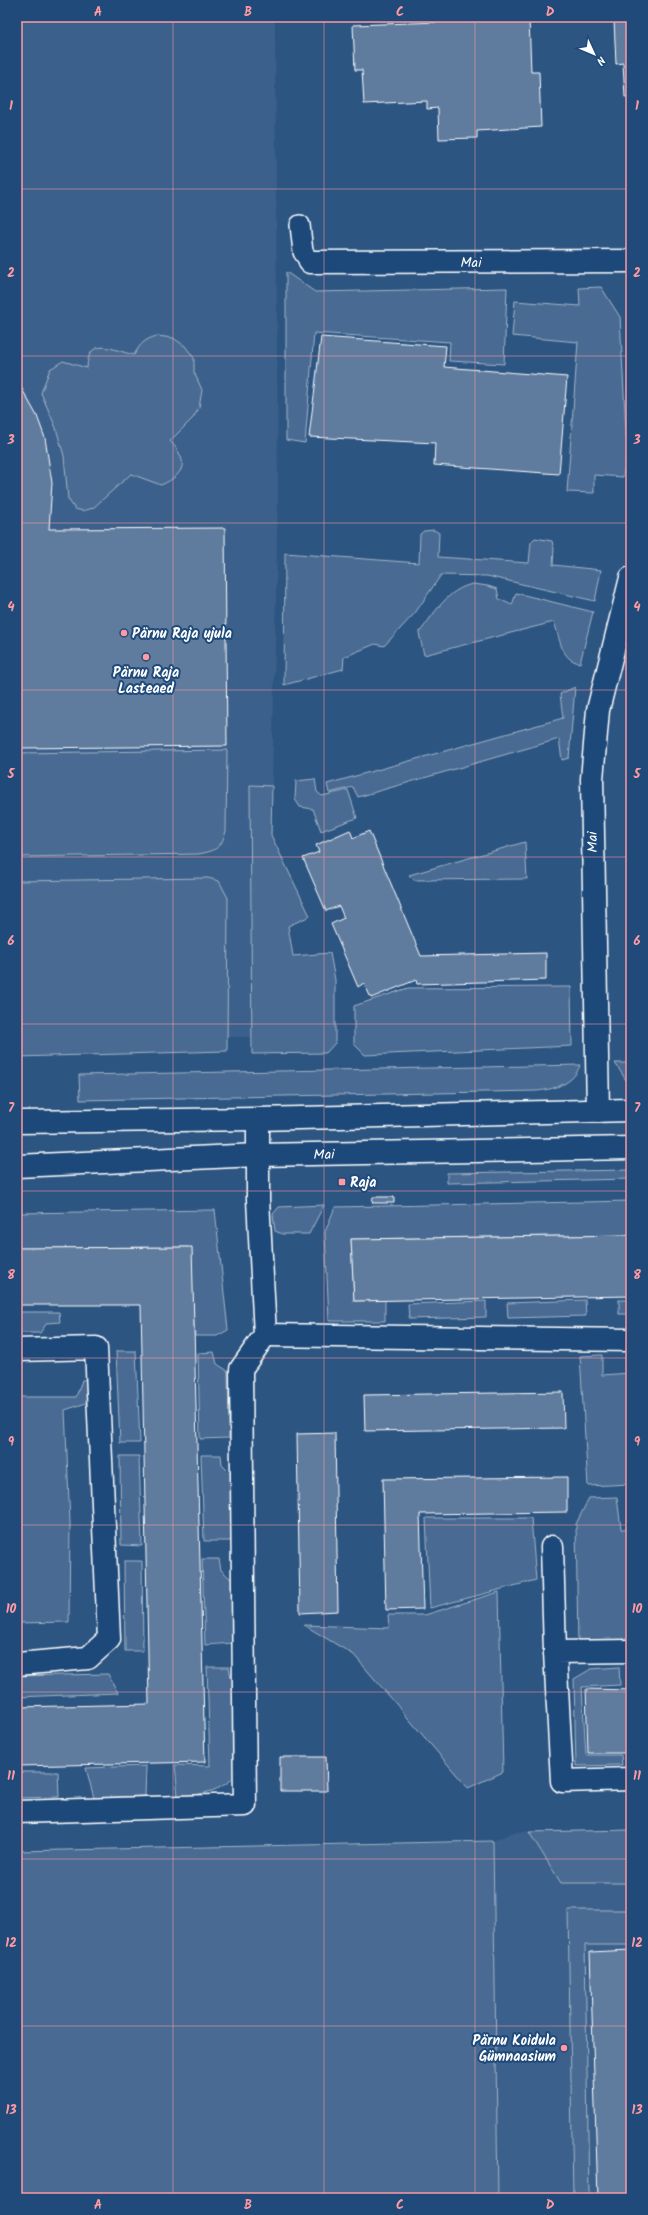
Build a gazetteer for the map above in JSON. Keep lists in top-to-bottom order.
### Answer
{
  "streets": {
    "street": ["Mai"]
  },
  "places": {
    "other": ["Pärnu Raja ujula", "Pärnu Raja Lasteaed", "Pärnu Koidula Gümnaasium"],
    "transit": ["Raja"]
  },
  "north": "bottom right",
  "grid": {
    "columns": [
      "A",
      "B",
      "C",
      "D"
    ],
    "rows": [
      "1",
      "2",
      "3",
      "4",
      "5",
      "6",
      "7",
      "8",
      "9",
      "10",
      "11",
      "12",
      "13"
    ]
  }
}
